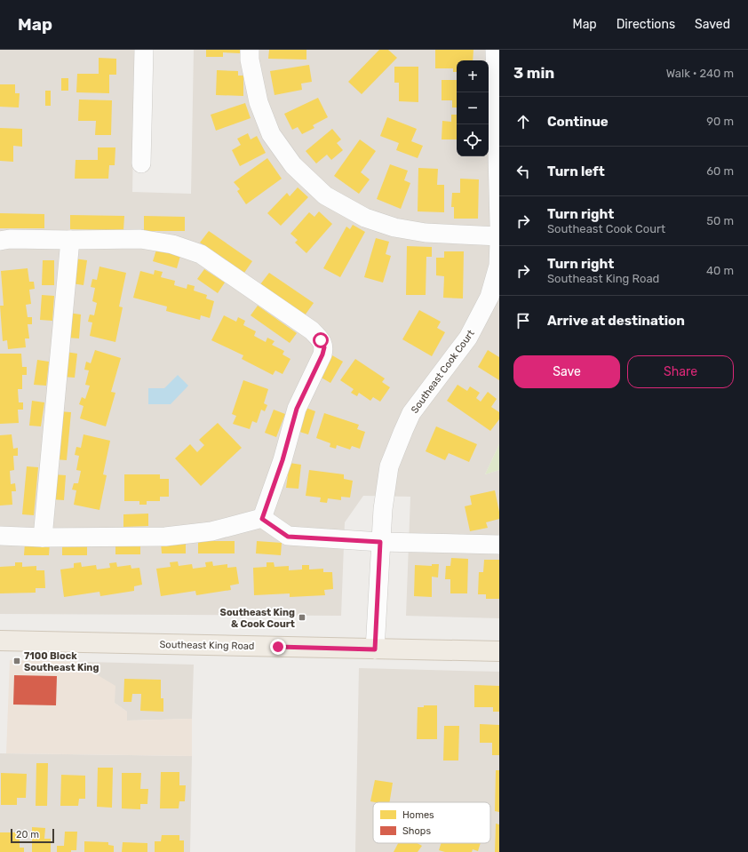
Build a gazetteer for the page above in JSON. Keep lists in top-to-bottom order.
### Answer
{
  "streets": {
    "main road": ["Southeast King Road"],
    "street": ["Southeast Cook Court"]
  },
  "crossings": [
    ["Southeast Cook Court", "Southeast King Road"]
  ],
  "places": {
    "transit": ["Southeast King & Cook Court", "7100 Block Southeast King"]
  },
  "legend": ["Homes", "Shops"],
  "scale_bar": "20 m",
  "page": {
    "header": "Map",
    "nav": ["Map", "Directions", "Saved"],
    "heading": ["3 min", "Walk · 240 m"],
    "map_buttons": ["+", "−"],
    "list": [
      ["Continue", "90 m"],
      ["Turn left", "60 m"],
      ["Turn right", "Southeast Cook Court", "50 m"],
      ["Turn right", "Southeast King Road", "40 m"],
      "Arrive at destination"
    ],
    "buttons": ["Save", "Share"],
    "scale": "20 m"
  }
}
